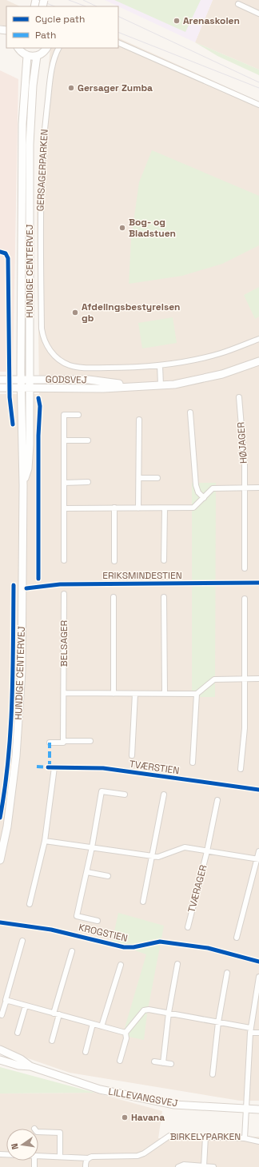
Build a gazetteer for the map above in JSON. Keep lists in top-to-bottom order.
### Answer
{
  "streets": {
    "street": [
      "GERSAGERPARKEN",
      "HUNDIGE CENTERVEJ",
      "GODSVEJ",
      "HØJAGER",
      "BELSAGER",
      "TVÆRAGER",
      "LILLEVANGSVEJ",
      "BIRKELYPARKEN"
    ],
    "cycle path": ["ERIKSMINDESTIEN", "TVÆRSTIEN", "KROGSTIEN"]
  },
  "crossings": [
    ["HUNDIGE CENTERVEJ", "GODSVEJ"],
    ["LILLEVANGSVEJ", "BIRKELYPARKEN"]
  ],
  "places": [
    "Arenaskolen",
    "Gersager Zumba",
    "Bog- og Bladstuen",
    "Afdelingsbestyrelsen gb",
    "Havana"
  ],
  "legend": ["Cycle path", "Path"],
  "north": "left"
}
